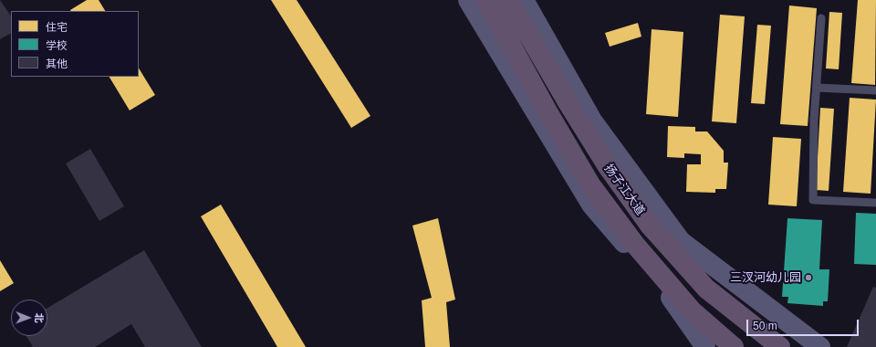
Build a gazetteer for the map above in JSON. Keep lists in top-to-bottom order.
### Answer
{
  "streets": {
    "highway": ["扬子江大道"]
  },
  "places": ["三汊河幼儿园"],
  "legend": ["住宅", "学校", "其他"],
  "scale_bar": "50 m",
  "north": "right"
}
